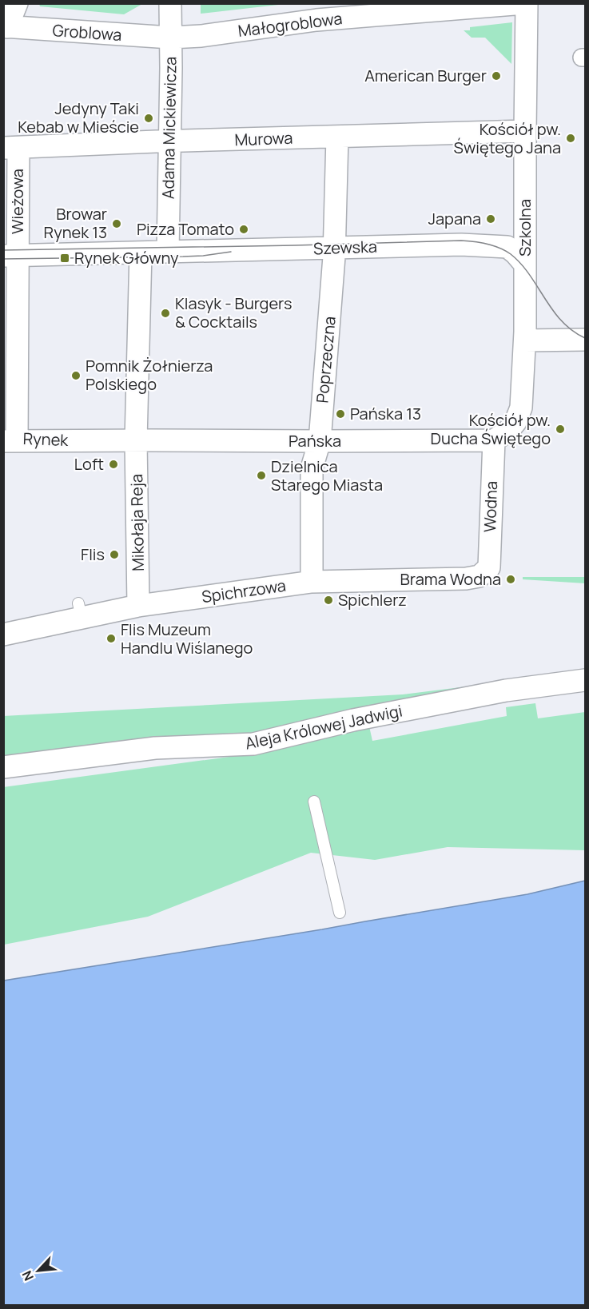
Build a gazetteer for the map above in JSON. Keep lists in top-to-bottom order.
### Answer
{
  "streets": {
    "street": [
      "Małogroblowa",
      "Groblowa",
      "Adama Mickiewicza",
      "Murowa",
      "Wieżowa",
      "Szkolna",
      "Szewska",
      "Poprzeczna",
      "Rynek",
      "Pańska",
      "Wodna",
      "Mikołaja Reja",
      "Spichrzowa",
      "Aleja Królowej Jadwigi"
    ]
  },
  "crossings": [
    ["Małogroblowa", "Groblowa"],
    ["Małogroblowa", "Adama Mickiewicza"],
    ["Małogroblowa", "Szkolna"],
    ["Groblowa", "Adama Mickiewicza"],
    ["Adama Mickiewicza", "Murowa"],
    ["Adama Mickiewicza", "Szewska"],
    ["Murowa", "Wieżowa"],
    ["Murowa", "Szkolna"],
    ["Murowa", "Poprzeczna"],
    ["Wieżowa", "Rynek"],
    ["Szkolna", "Szewska"],
    ["Szkolna", "Pańska"],
    ["Szkolna", "Wodna"],
    ["Szewska", "Poprzeczna"],
    ["Poprzeczna", "Pańska"],
    ["Poprzeczna", "Spichrzowa"],
    ["Rynek", "Pańska"],
    ["Rynek", "Mikołaja Reja"],
    ["Pańska", "Wodna"],
    ["Pańska", "Mikołaja Reja"],
    ["Wodna", "Spichrzowa"],
    ["Mikołaja Reja", "Spichrzowa"]
  ],
  "places": {
    "other": [
      "American Burger",
      "Jedyny Taki Kebab w Mieście",
      "Kościół pw. Świętego Jana",
      "Japana",
      "Browar Rynek 13",
      "Pizza Tomato",
      "Klasyk - Burgers & Cocktails",
      "Pomnik Żołnierza Polskiego",
      "Pańska 13",
      "Kościół pw. Ducha Świętego",
      "Loft",
      "Dzielnica Starego Miasta",
      "Flis",
      "Brama Wodna",
      "Spichlerz",
      "Flis Muzeum Handlu Wiślanego"
    ],
    "transit": ["Rynek Główny"]
  },
  "north": "bottom left"
}
